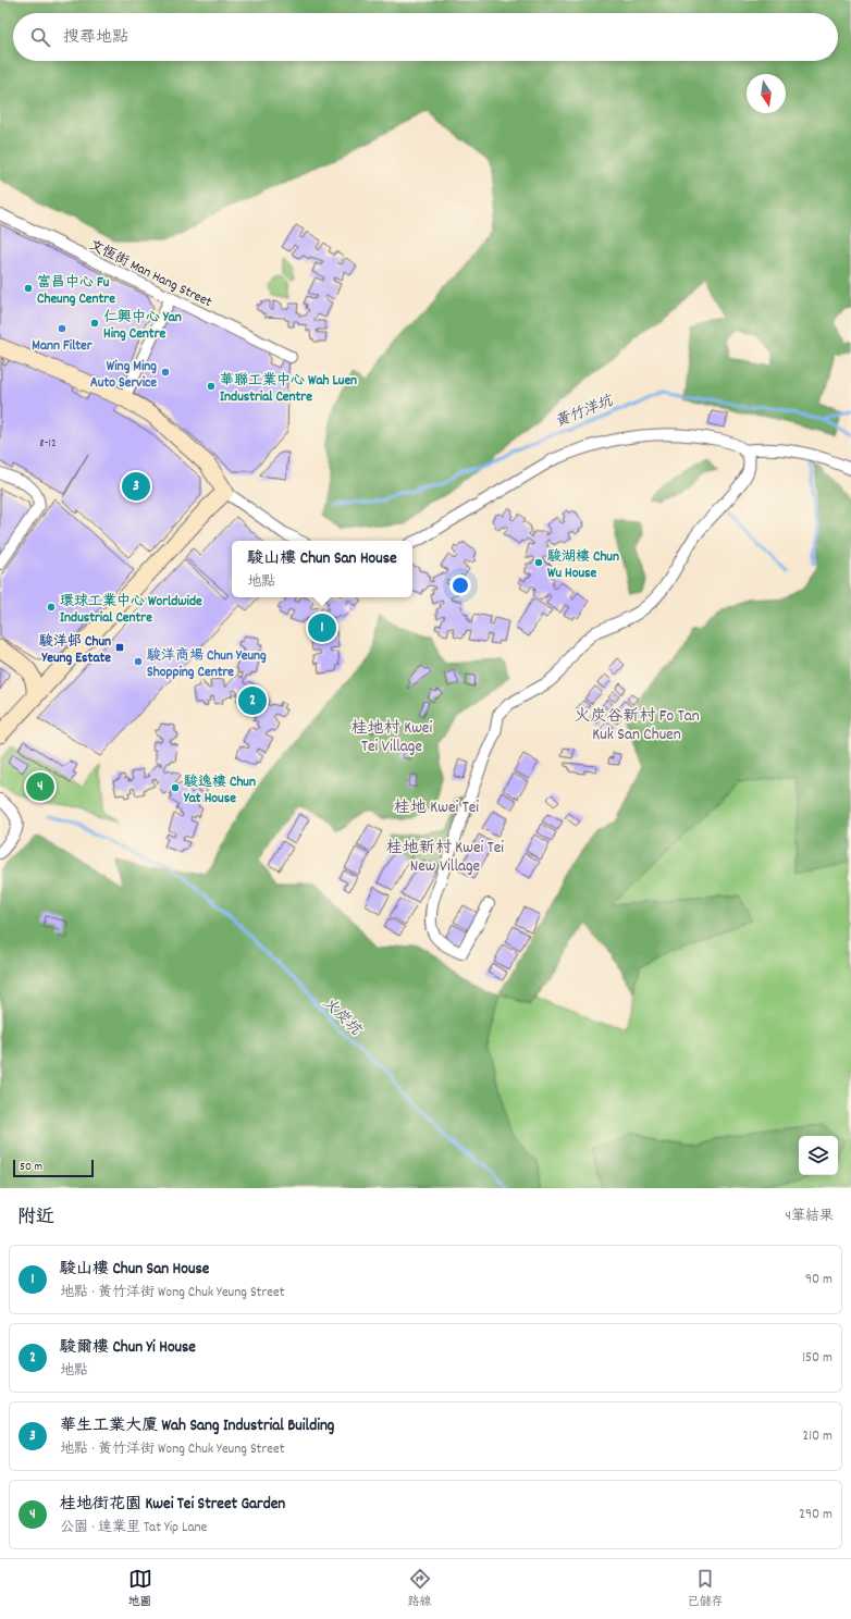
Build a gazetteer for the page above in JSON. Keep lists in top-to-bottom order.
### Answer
{
  "streets": {
    "street": ["文恆街 Man Hang Street"]
  },
  "districts": [
    "火炭谷新村 Fo Tan Kuk San Chuen",
    "桂地村 Kwei Tei Village",
    "桂地 Kwei Tei",
    "桂地新村 Kwei Tei New Village"
  ],
  "water": ["黃竹洋坑", "火炭坑"],
  "places": {
    "other": [
      "富昌中心 Fu Cheung Centre",
      "仁興中心 Yan Hing Centre",
      "Mann Filter",
      "Wing Ming Auto Service",
      "華聯工業中心 Wah Luen Industrial Centre",
      "駿湖樓 Chun Wu House",
      "環球工業中心 Worldwide Industrial Centre",
      "駿洋商場 Chun Yeung Shopping Centre",
      "駿逸樓 Chun Yat House"
    ],
    "transit": ["駿洋邨 Chun Yeung Estate"]
  },
  "house_numbers": ["8-12"],
  "scale_bar": "50 m",
  "north": "bottom",
  "page": {
    "search": "搜尋地點",
    "pins": [
      "3",
      "1",
      "2",
      "4"
    ],
    "popup": ["駿山樓 Chun San House", "地點"],
    "scale": "50 m",
    "heading": ["附近", "4筆結果"],
    "list": [
      {
        "mark": "1",
        "name": "駿山樓 Chun San House",
        "note": "地點 · 黃竹洋街 Wong Chuk Yeung Street",
        "value": "90 m"
      },
      {
        "mark": "2",
        "name": "駿爾樓 Chun Yi House",
        "note": "地點",
        "value": "150 m"
      },
      {
        "mark": "3",
        "name": "華生工業大廈 Wah Sang Industrial Building",
        "note": "地點 · 黃竹洋街 Wong Chuk Yeung Street",
        "value": "210 m"
      },
      {
        "mark": "4",
        "name": "桂地街花園 Kwei Tei Street Garden",
        "note": "公園 · 達業里 Tat Yip Lane",
        "value": "290 m"
      }
    ],
    "nav": ["地圖", "路線", "已儲存"]
  }
}
